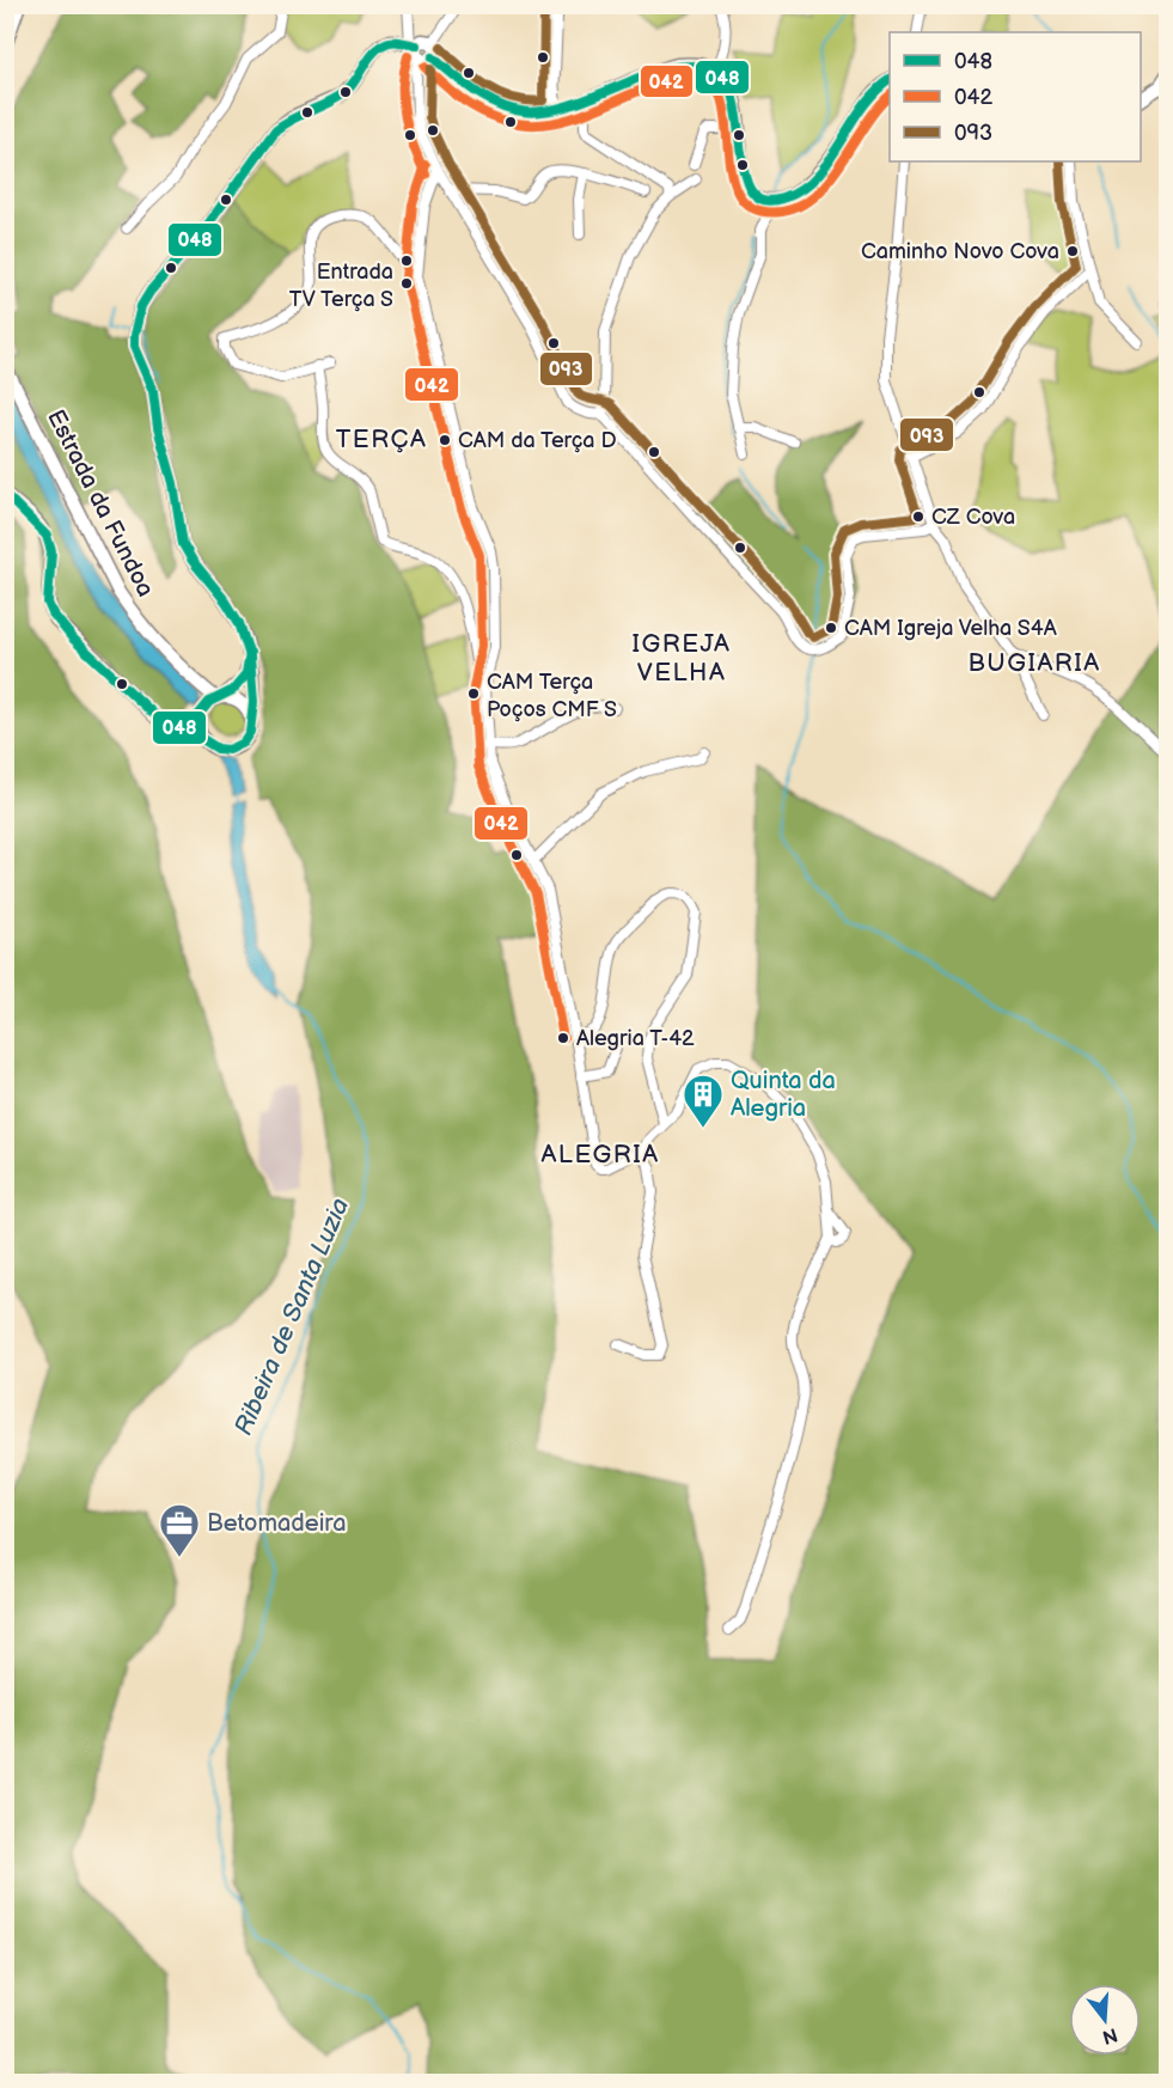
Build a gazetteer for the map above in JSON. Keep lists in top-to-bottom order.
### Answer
{
  "streets": {
    "main road": ["Estrada da Fundoa"]
  },
  "districts": [
    "TERÇA",
    "IGREJA VELHA",
    "BUGIARIA",
    "ALEGRIA"
  ],
  "water": ["Ribeira de Santa Luzia"],
  "places": {
    "other": [
      "Caminho Novo Cova",
      "Entrada TV Terça S",
      "CAM da Terça D",
      "CZ Cova",
      "CAM Igreja Velha S4A",
      "CAM Terça Poços CMF S",
      "Alegria T-42"
    ],
    "building": ["Quinta da Alegria"],
    "office": ["Betomadeira"]
  },
  "lines": ["transit line 093", "transit line 048", "transit line 042"],
  "legend": ["048", "042", "093"],
  "north": "bottom"
}
